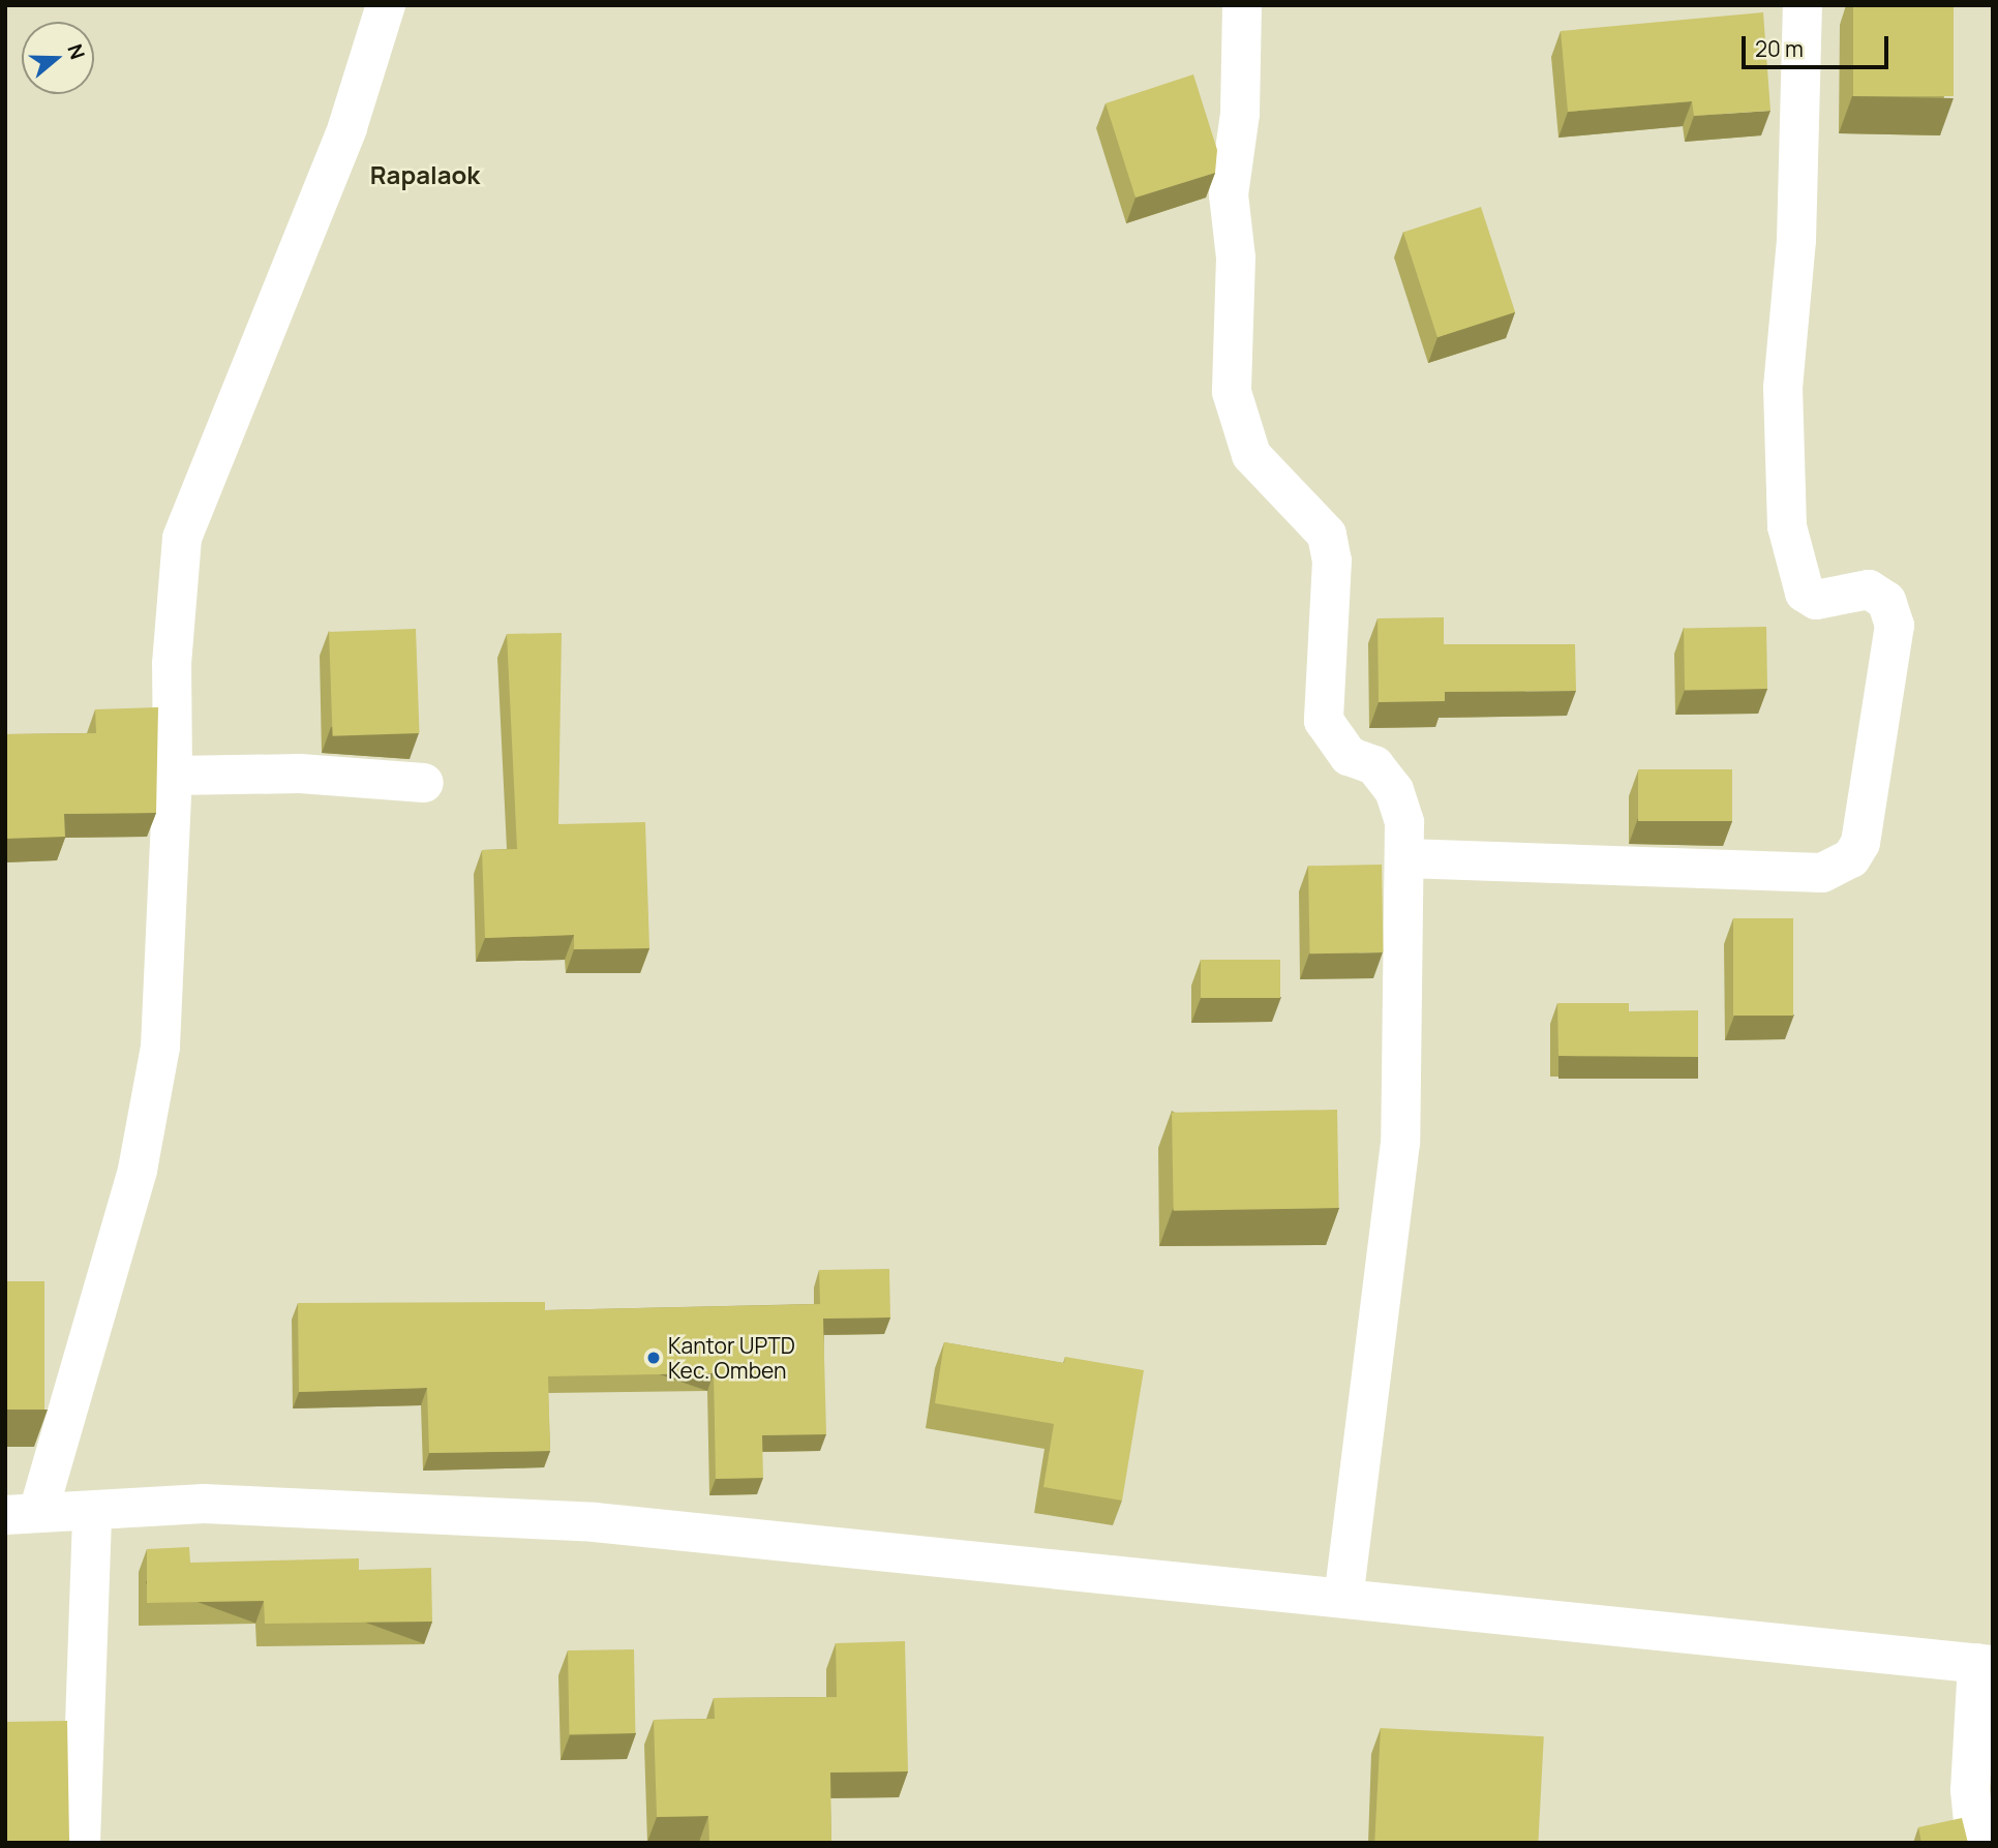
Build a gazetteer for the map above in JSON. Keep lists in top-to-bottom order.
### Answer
{
  "districts": ["Rapalaok"],
  "places": ["Kantor UPTD Kec. Omben"],
  "scale_bar": "20 m",
  "north": "right"
}
